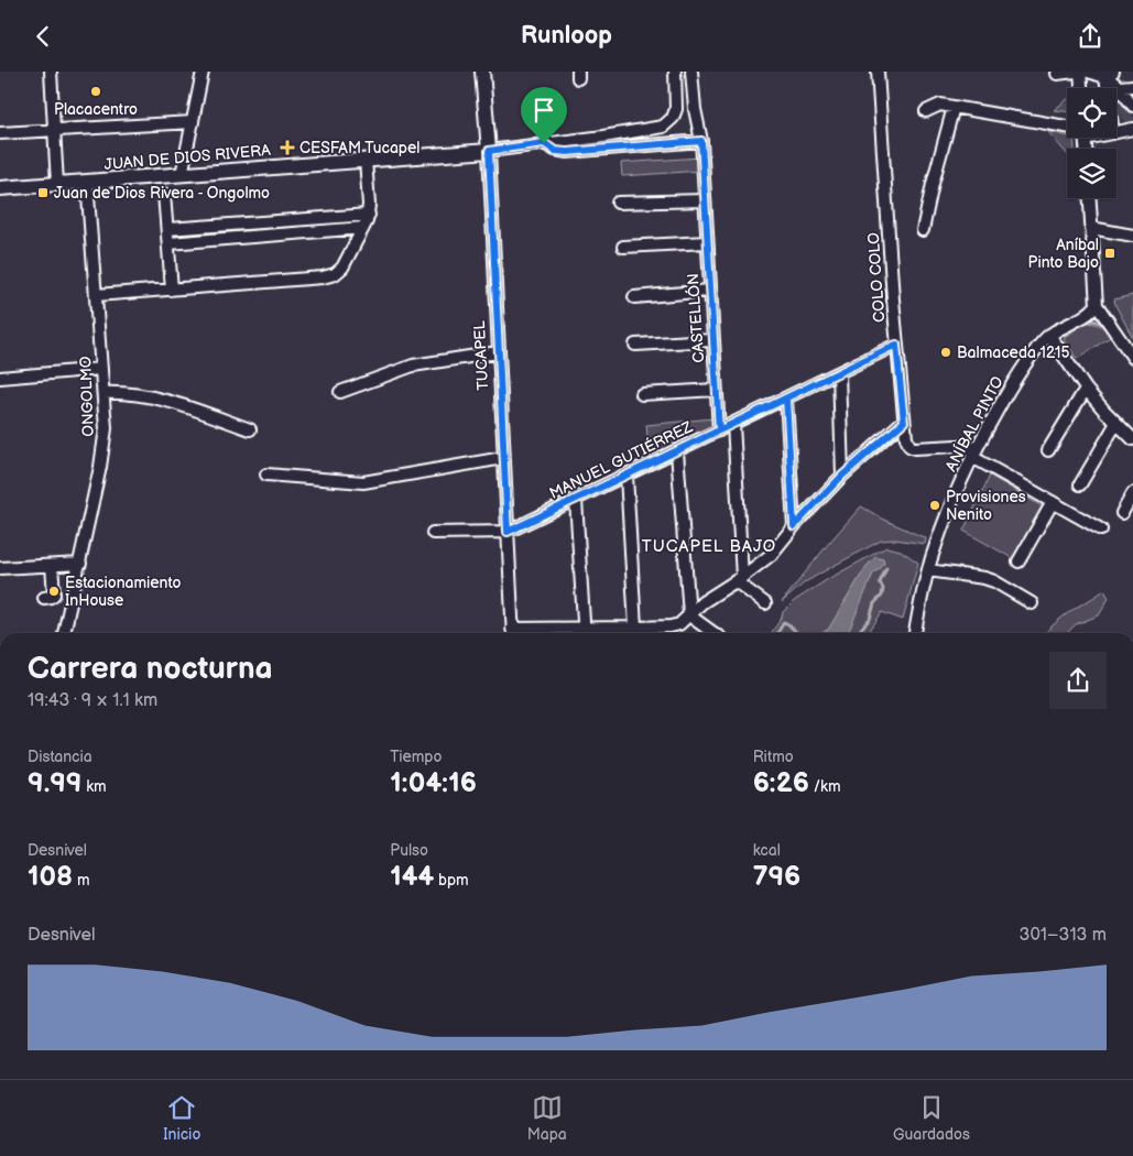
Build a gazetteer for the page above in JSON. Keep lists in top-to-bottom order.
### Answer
{
  "streets": {
    "main road": ["JUAN DE DIOS RIVERA", "TUCAPEL"],
    "street": [
      "COLO COLO",
      "CASTELLÓN",
      "ONGOLMO",
      "ANÍBAL PINTO",
      "MANUEL GUTIÉRREZ"
    ]
  },
  "crossings": [
    ["JUAN DE DIOS RIVERA", "TUCAPEL"],
    ["JUAN DE DIOS RIVERA", "ONGOLMO"],
    ["COLO COLO", "ANÍBAL PINTO"],
    ["COLO COLO", "MANUEL GUTIÉRREZ"],
    ["CASTELLÓN", "MANUEL GUTIÉRREZ"],
    ["TUCAPEL", "MANUEL GUTIÉRREZ"]
  ],
  "districts": ["TUCAPEL BAJO"],
  "places": {
    "other": [
      "Placacentro",
      "Balmaceda 1215",
      "Provisiones Nenito",
      "Estacionamiento InHouse"
    ],
    "health": ["CESFAM Tucapel"],
    "transit": ["Juan de Dios Rivera - Ongolmo", "Aníbal Pinto Bajo"]
  },
  "page": {
    "header": "Runloop",
    "heading": ["Carrera nocturna", "19:43 · 9 × 1.1 km"],
    "stats": [
      ["Distancia", "9.99 km"],
      ["Tiempo", "1:04:16"],
      ["Ritmo", "6:26 /km"],
      ["Desnivel", "108 m"],
      ["Pulso", "144 bpm"],
      ["kcal", "796"]
    ],
    "chart": ["Desnivel", "301–313 m"],
    "tabs": ["Inicio", "Mapa", "Guardados"]
  }
}
